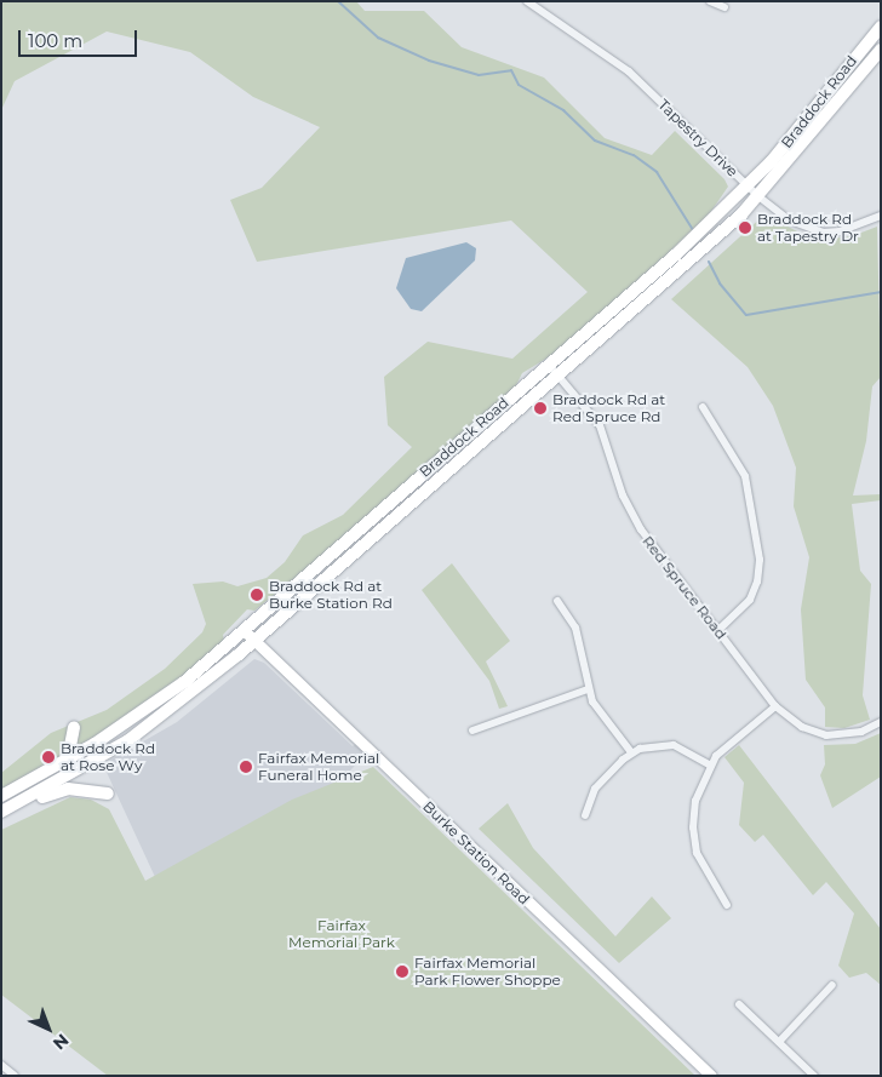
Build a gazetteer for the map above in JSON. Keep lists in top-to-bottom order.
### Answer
{
  "streets": {
    "main road": ["Braddock Road"],
    "street": ["Tapestry Drive", "Red Spruce Road", "Burke Station Road"]
  },
  "crossings": [
    ["Braddock Road", "Tapestry Drive"],
    ["Braddock Road", "Red Spruce Road"],
    ["Braddock Road", "Burke Station Road"]
  ],
  "parks": ["Fairfax Memorial Park"],
  "places": [
    "Braddock Rd at Tapestry Dr",
    "Braddock Rd at Red Spruce Rd",
    "Braddock Rd at Burke Station Rd",
    "Braddock Rd at Rose Wy",
    "Fairfax Memorial Funeral Home",
    "Fairfax Memorial Park Flower Shoppe"
  ],
  "scale_bar": "100 m",
  "north": "bottom right"
}
